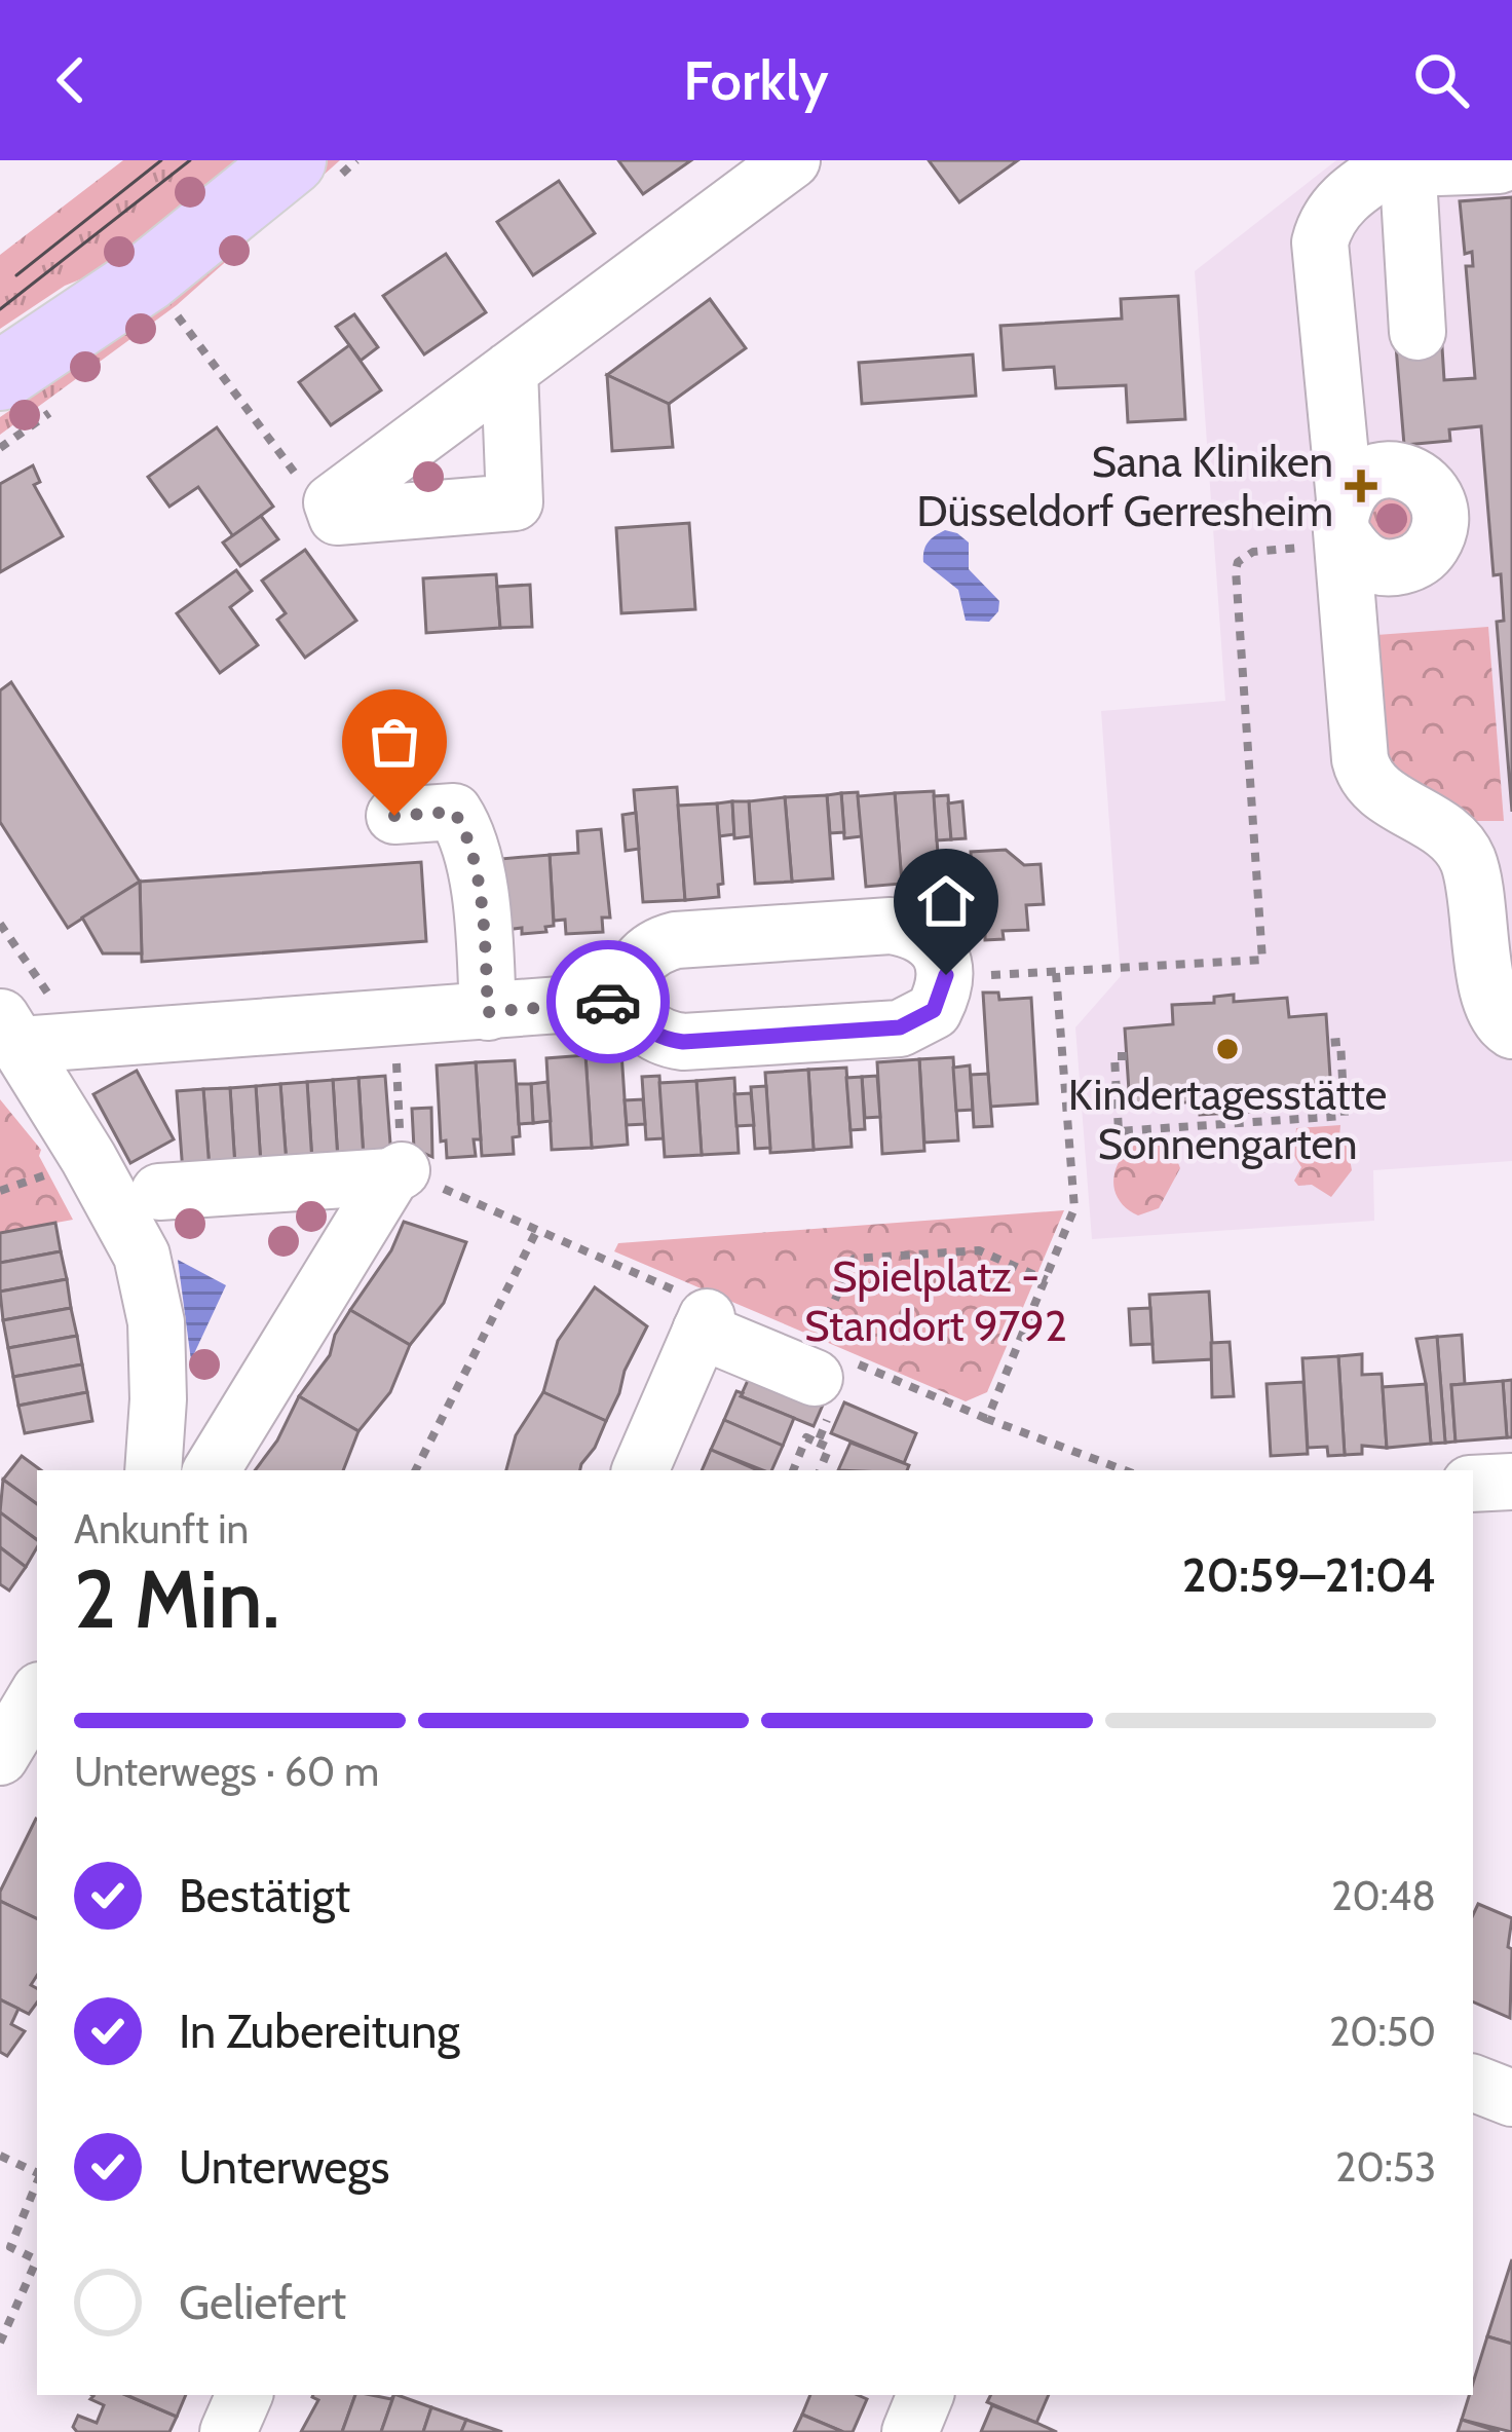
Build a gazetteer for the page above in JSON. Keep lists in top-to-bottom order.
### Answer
{
  "parks": ["Spielplatz - Standort 9792"],
  "places": {
    "health": ["Sana Kliniken Düsseldorf Gerresheim"],
    "other": ["Kindertagesstätte Sonnengarten"]
  },
  "page": {
    "header": "Forkly",
    "heading": ["2 Min.", "Ankunft in", "20:59–21:04"],
    "bar": "Unterwegs · 60 m",
    "list": [
      ["Bestätigt", "20:48"],
      ["In Zubereitung", "20:50"],
      ["Unterwegs", "20:53"],
      "Geliefert"
    ]
  }
}
